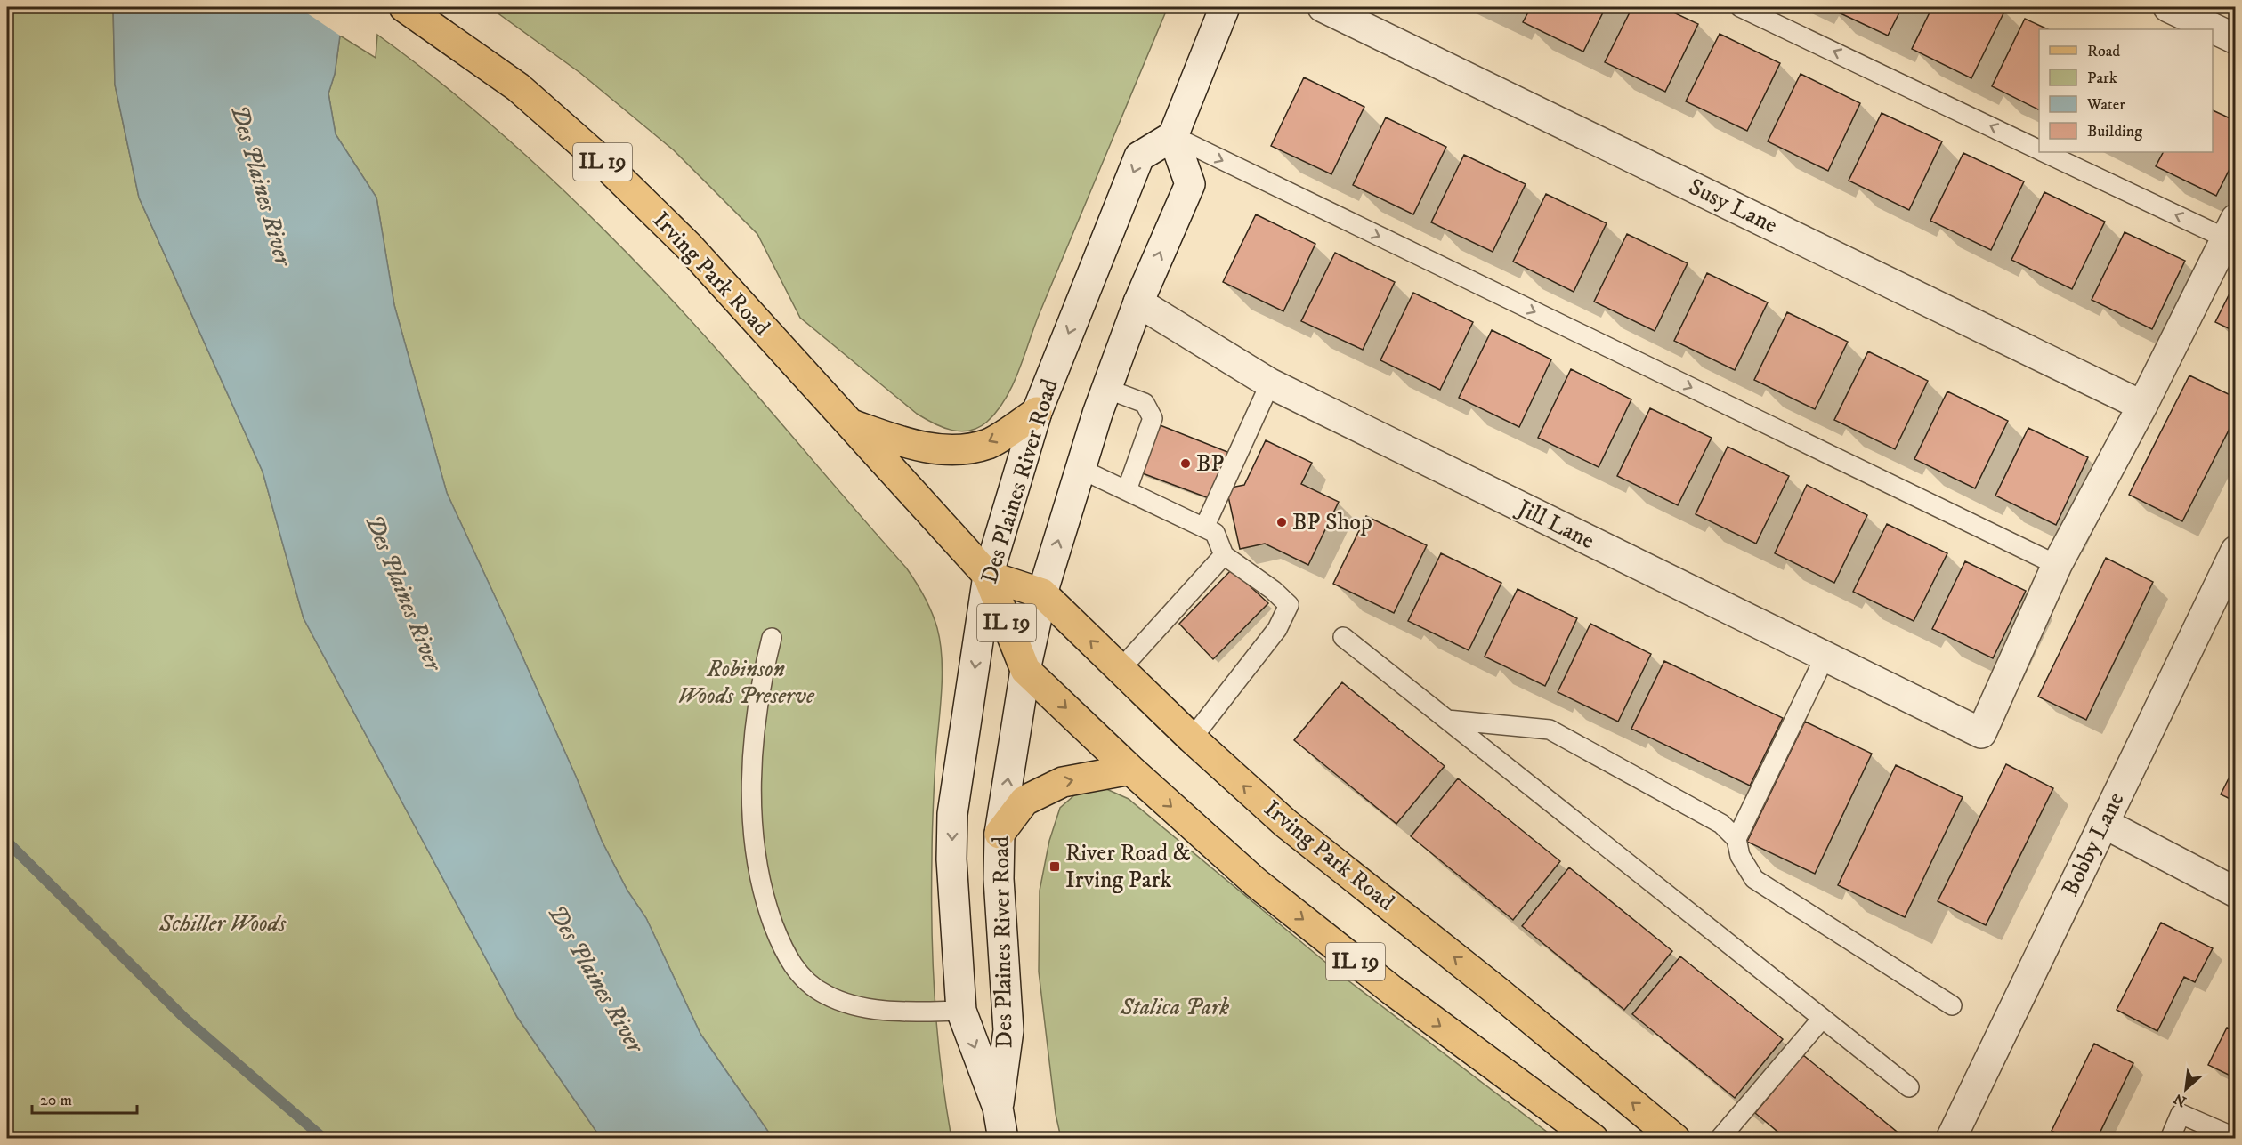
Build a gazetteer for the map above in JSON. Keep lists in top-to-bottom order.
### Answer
{
  "streets": {
    "main road": ["IL 19", "Irving Park Road"],
    "street": [
      "Susy Lane",
      "Des Plaines River Road",
      "Jill Lane",
      "Bobby Lane"
    ]
  },
  "crossings": [
    ["Irving Park Road", "Des Plaines River Road"],
    ["Des Plaines River Road", "Jill Lane"]
  ],
  "water": ["Des Plaines River"],
  "parks": ["Robinson Woods Preserve", "Schiller Woods", "Stalica Park"],
  "places": {
    "other": ["BP", "BP Shop"],
    "transit": ["River Road & Irving Park"]
  },
  "legend": [
    "Road",
    "Park",
    "Water",
    "Building"
  ],
  "scale_bar": "20 m",
  "north": "bottom left"
}
